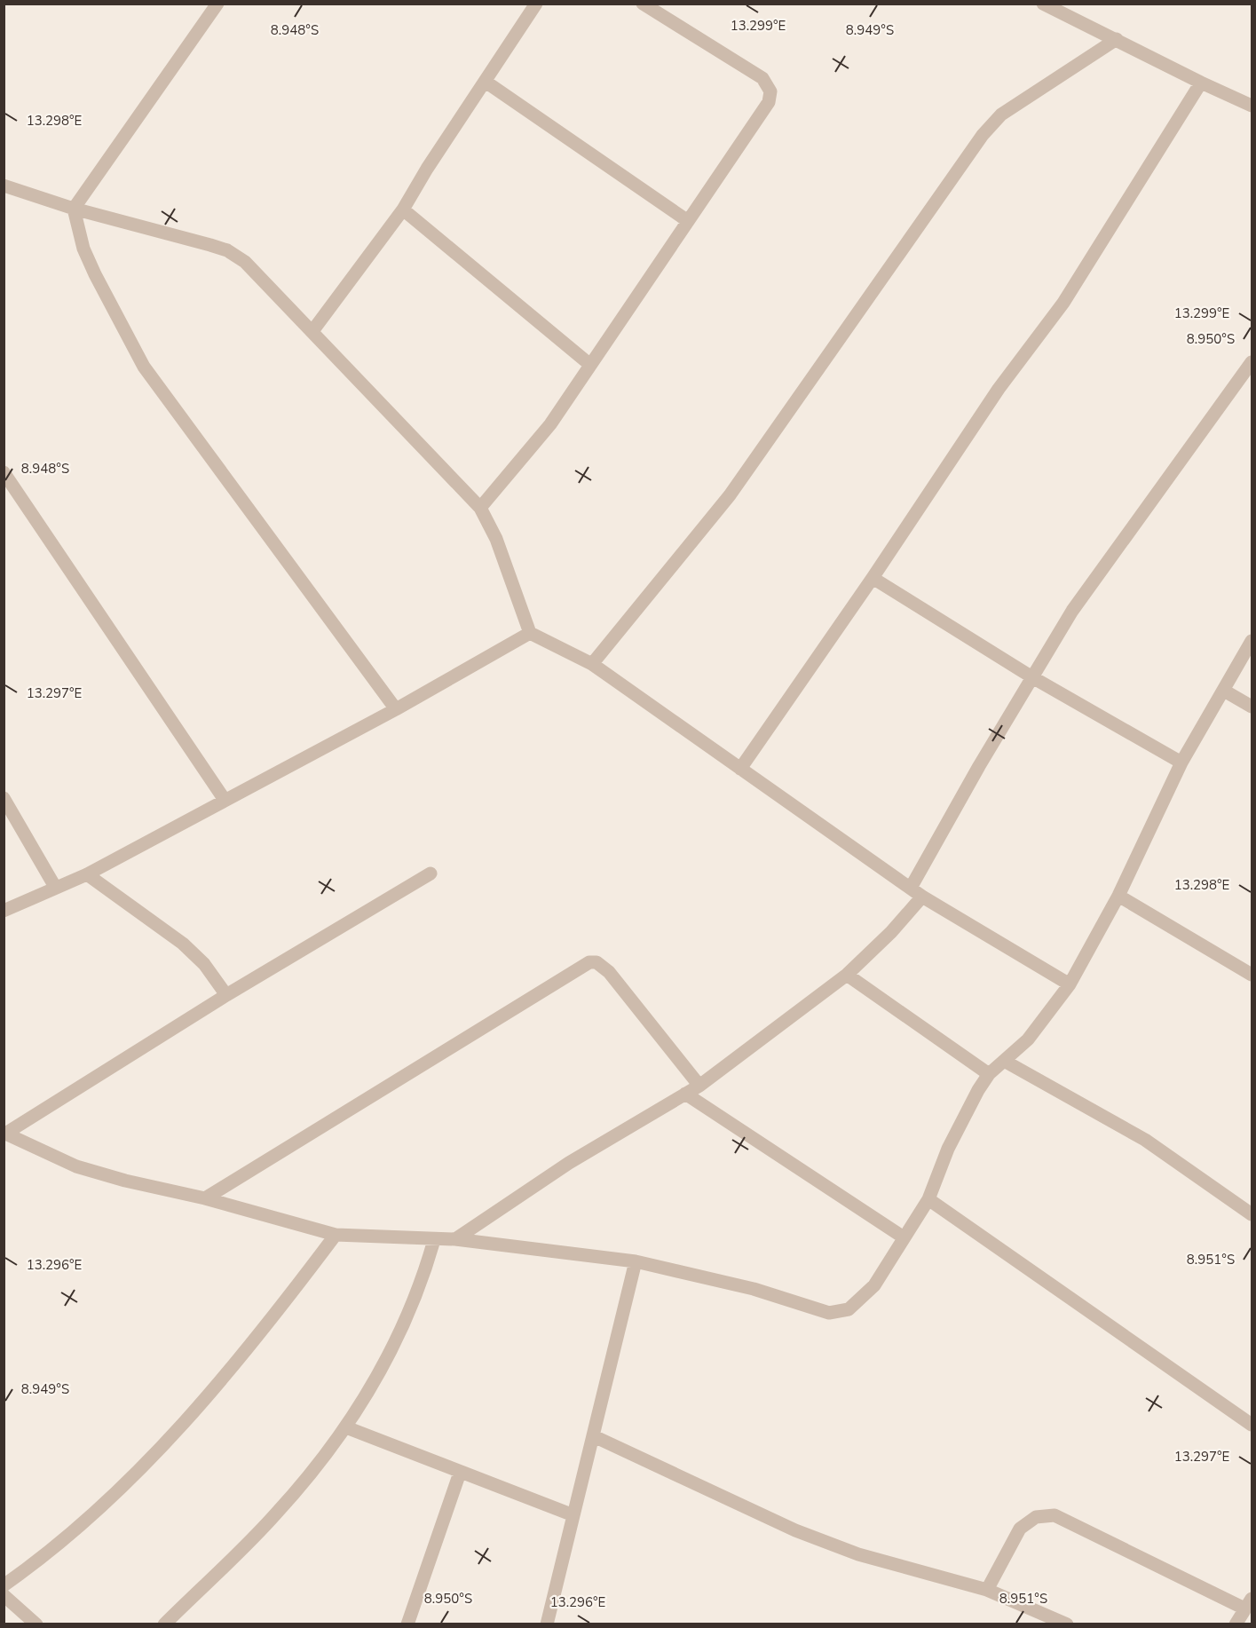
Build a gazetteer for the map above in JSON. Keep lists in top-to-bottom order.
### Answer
{
  "coordinates": [
    "13.299°E",
    "8.948°S",
    "8.949°S",
    "13.298°E",
    "8.950°S",
    "13.297°E",
    "8.951°S",
    "13.296°E"
  ]
}
